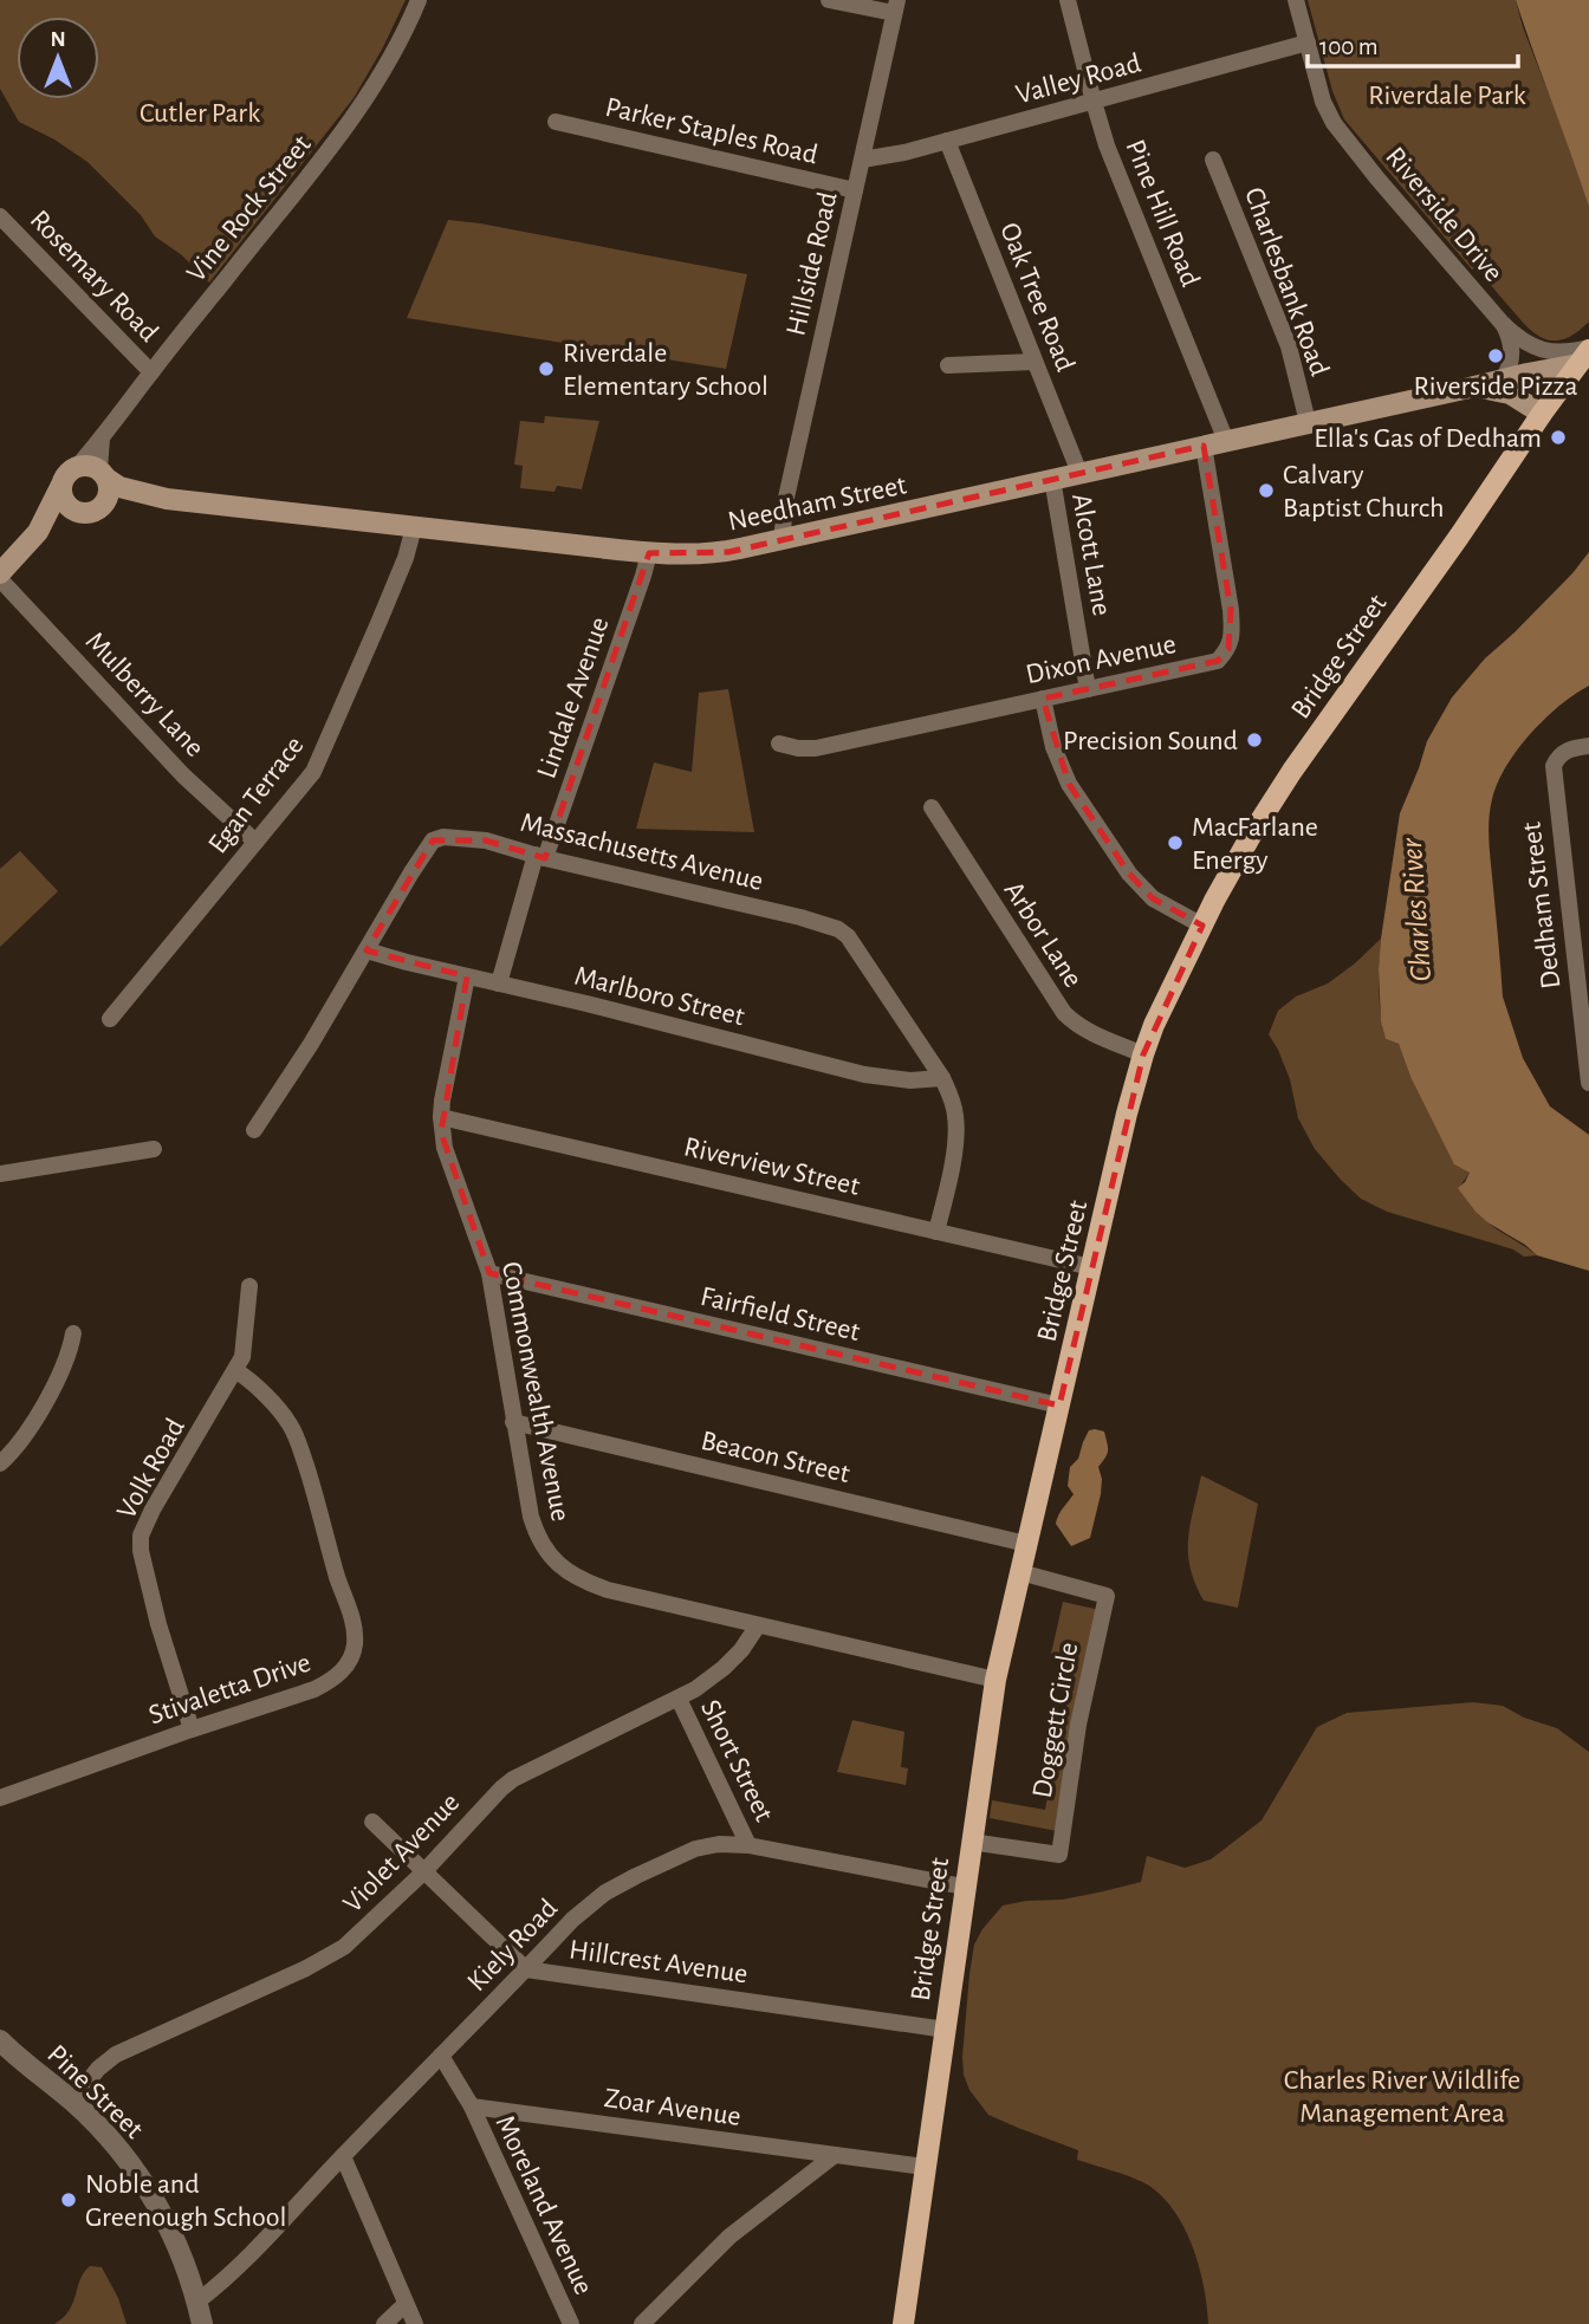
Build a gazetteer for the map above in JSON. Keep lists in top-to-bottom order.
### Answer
{
  "streets": {
    "main road": ["Needham Street", "Bridge Street"],
    "street": [
      "Valley Road",
      "Parker Staples Road",
      "Vine Rock Street",
      "Pine Hill Road",
      "Riverside Drive",
      "Hillside Road",
      "Rosemary Road",
      "Charlesbank Road",
      "Oak Tree Road",
      "Alcott Lane",
      "Dixon Avenue",
      "Mulberry Lane",
      "Lindale Avenue",
      "Egan Terrace",
      "Massachusetts Avenue",
      "Dedham Street",
      "Arbor Lane",
      "Marlboro Street",
      "Riverview Street",
      "Fairfield Street",
      "Commonwealth Avenue",
      "Beacon Street",
      "Volk Road",
      "Stivaletta Drive",
      "Doggett Circle",
      "Short Street",
      "Violet Avenue",
      "Kiely Road",
      "Hillcrest Avenue",
      "Pine Street",
      "Zoar Avenue",
      "Moreland Avenue"
    ]
  },
  "crossings": [
    ["Valley Road", "Pine Hill Road"],
    ["Valley Road", "Riverside Drive"],
    ["Valley Road", "Hillside Road"],
    ["Valley Road", "Oak Tree Road"],
    ["Parker Staples Road", "Hillside Road"],
    ["Vine Rock Street", "Rosemary Road"],
    ["Vine Rock Street", "Needham Street"],
    ["Pine Hill Road", "Needham Street"],
    ["Riverside Drive", "Needham Street"],
    ["Riverside Drive", "Bridge Street"],
    ["Hillside Road", "Needham Street"],
    ["Charlesbank Road", "Needham Street"],
    ["Oak Tree Road", "Needham Street"],
    ["Needham Street", "Alcott Lane"],
    ["Needham Street", "Bridge Street"],
    ["Needham Street", "Dixon Avenue"],
    ["Needham Street", "Lindale Avenue"],
    ["Needham Street", "Egan Terrace"],
    ["Alcott Lane", "Dixon Avenue"],
    ["Bridge Street", "Arbor Lane"],
    ["Bridge Street", "Riverview Street"],
    ["Bridge Street", "Fairfield Street"],
    ["Bridge Street", "Commonwealth Avenue"],
    ["Bridge Street", "Beacon Street"],
    ["Bridge Street", "Doggett Circle"],
    ["Bridge Street", "Kiely Road"],
    ["Bridge Street", "Hillcrest Avenue"],
    ["Bridge Street", "Zoar Avenue"],
    ["Mulberry Lane", "Egan Terrace"],
    ["Lindale Avenue", "Massachusetts Avenue"],
    ["Lindale Avenue", "Marlboro Street"],
    ["Massachusetts Avenue", "Marlboro Street"],
    ["Massachusetts Avenue", "Riverview Street"],
    ["Marlboro Street", "Commonwealth Avenue"],
    ["Riverview Street", "Commonwealth Avenue"],
    ["Fairfield Street", "Commonwealth Avenue"],
    ["Commonwealth Avenue", "Beacon Street"],
    ["Commonwealth Avenue", "Violet Avenue"],
    ["Volk Road", "Stivaletta Drive"],
    ["Short Street", "Violet Avenue"],
    ["Short Street", "Kiely Road"],
    ["Violet Avenue", "Hillcrest Avenue"],
    ["Violet Avenue", "Pine Street"],
    ["Kiely Road", "Hillcrest Avenue"],
    ["Kiely Road", "Pine Street"],
    ["Zoar Avenue", "Moreland Avenue"]
  ],
  "water": ["Charles River"],
  "parks": ["Riverdale Park", "Cutler Park", "Charles River Wildlife Management Area"],
  "places": [
    "Riverside Pizza",
    "Riverdale Elementary School",
    "Ella's Gas of Dedham",
    "Calvary Baptist Church",
    "Precision Sound",
    "MacFarlane Energy",
    "Noble and Greenough School"
  ],
  "scale_bar": "100 m",
  "north": "top"
}
